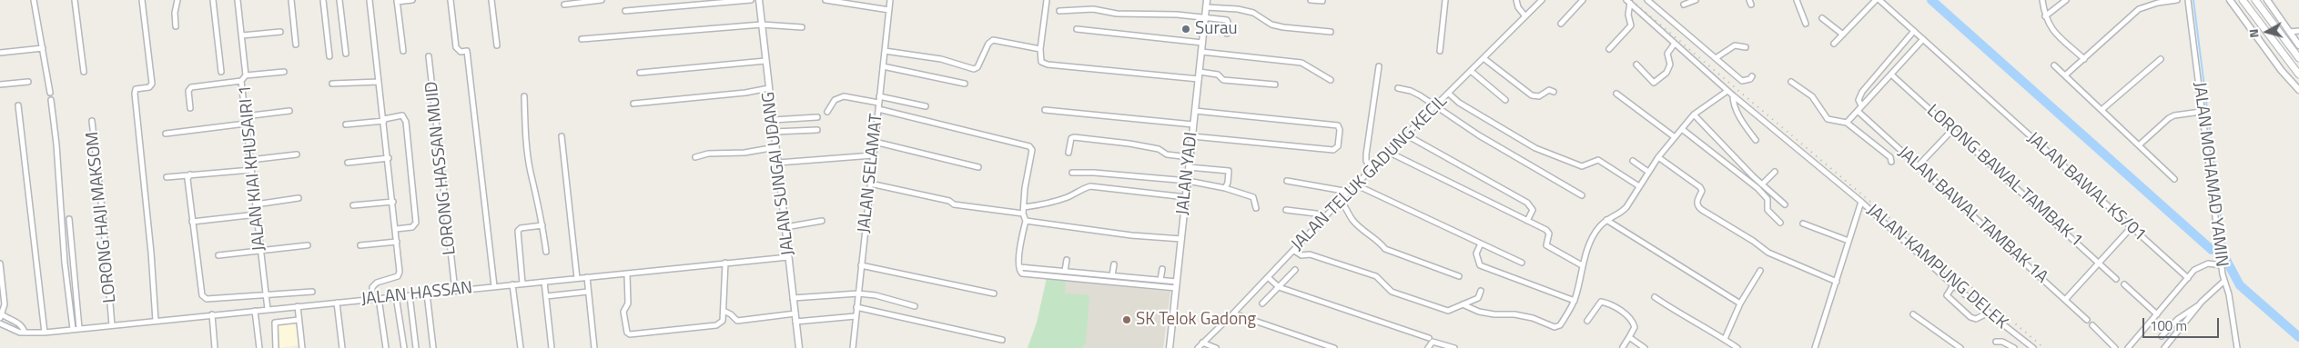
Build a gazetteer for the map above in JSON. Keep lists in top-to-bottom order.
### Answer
{
  "streets": {
    "street": [
      "JALAN KIAI KHUSAIRI 1",
      "LORONG HASSAN MUID",
      "JALAN SUNGAI UDANG",
      "JALAN SELAMAT",
      "JALAN YADI",
      "JALAN TELUK GADUNG KECIL",
      "JALAN MOHAMAD YAMIN",
      "LORONG BAWAL TAMBAK 1",
      "JALAN BAWAL KS/01",
      "JALAN BAWAL TAMBAK 1A",
      "LORONG HAJI MAKSOM",
      "JALAN KAMPUNG DELEK",
      "JALAN HASSAN"
    ]
  },
  "crossings": [
    ["JALAN KIAI KHUSAIRI 1", "JALAN HASSAN"],
    ["LORONG HASSAN MUID", "JALAN HASSAN"],
    ["JALAN SUNGAI UDANG", "JALAN HASSAN"],
    ["LORONG HAJI MAKSOM", "JALAN HASSAN"]
  ],
  "places": ["Surau", "SK Telok Gadong"],
  "scale_bar": "100 m",
  "north": "left"
}
